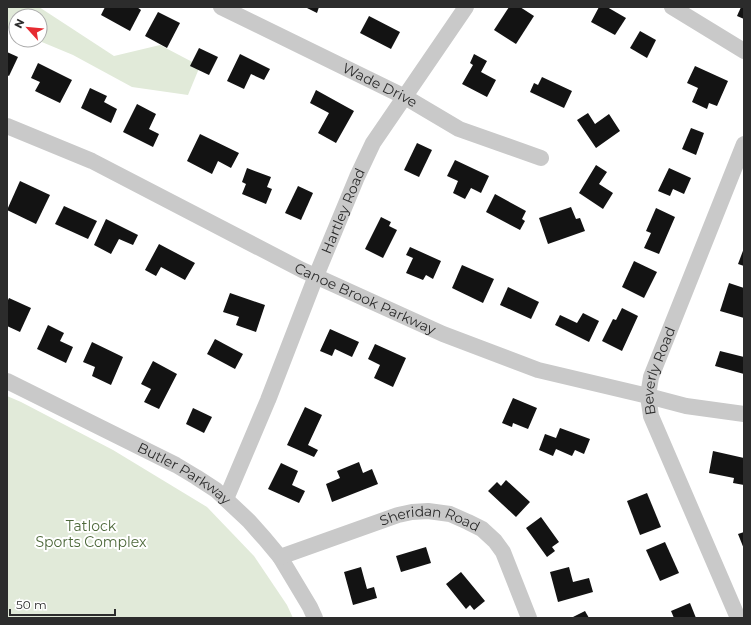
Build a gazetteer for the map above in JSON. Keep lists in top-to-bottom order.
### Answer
{
  "streets": {
    "street": [
      "Wade Drive",
      "Hartley Road",
      "Canoe Brook Parkway",
      "Beverly Road",
      "Butler Parkway",
      "Sheridan Road"
    ]
  },
  "crossings": [
    ["Wade Drive", "Hartley Road"],
    ["Hartley Road", "Canoe Brook Parkway"],
    ["Hartley Road", "Butler Parkway"],
    ["Canoe Brook Parkway", "Beverly Road"],
    ["Butler Parkway", "Sheridan Road"]
  ],
  "parks": ["Tatlock Sports Complex"],
  "scale_bar": "50 m",
  "north": "top left"
}
